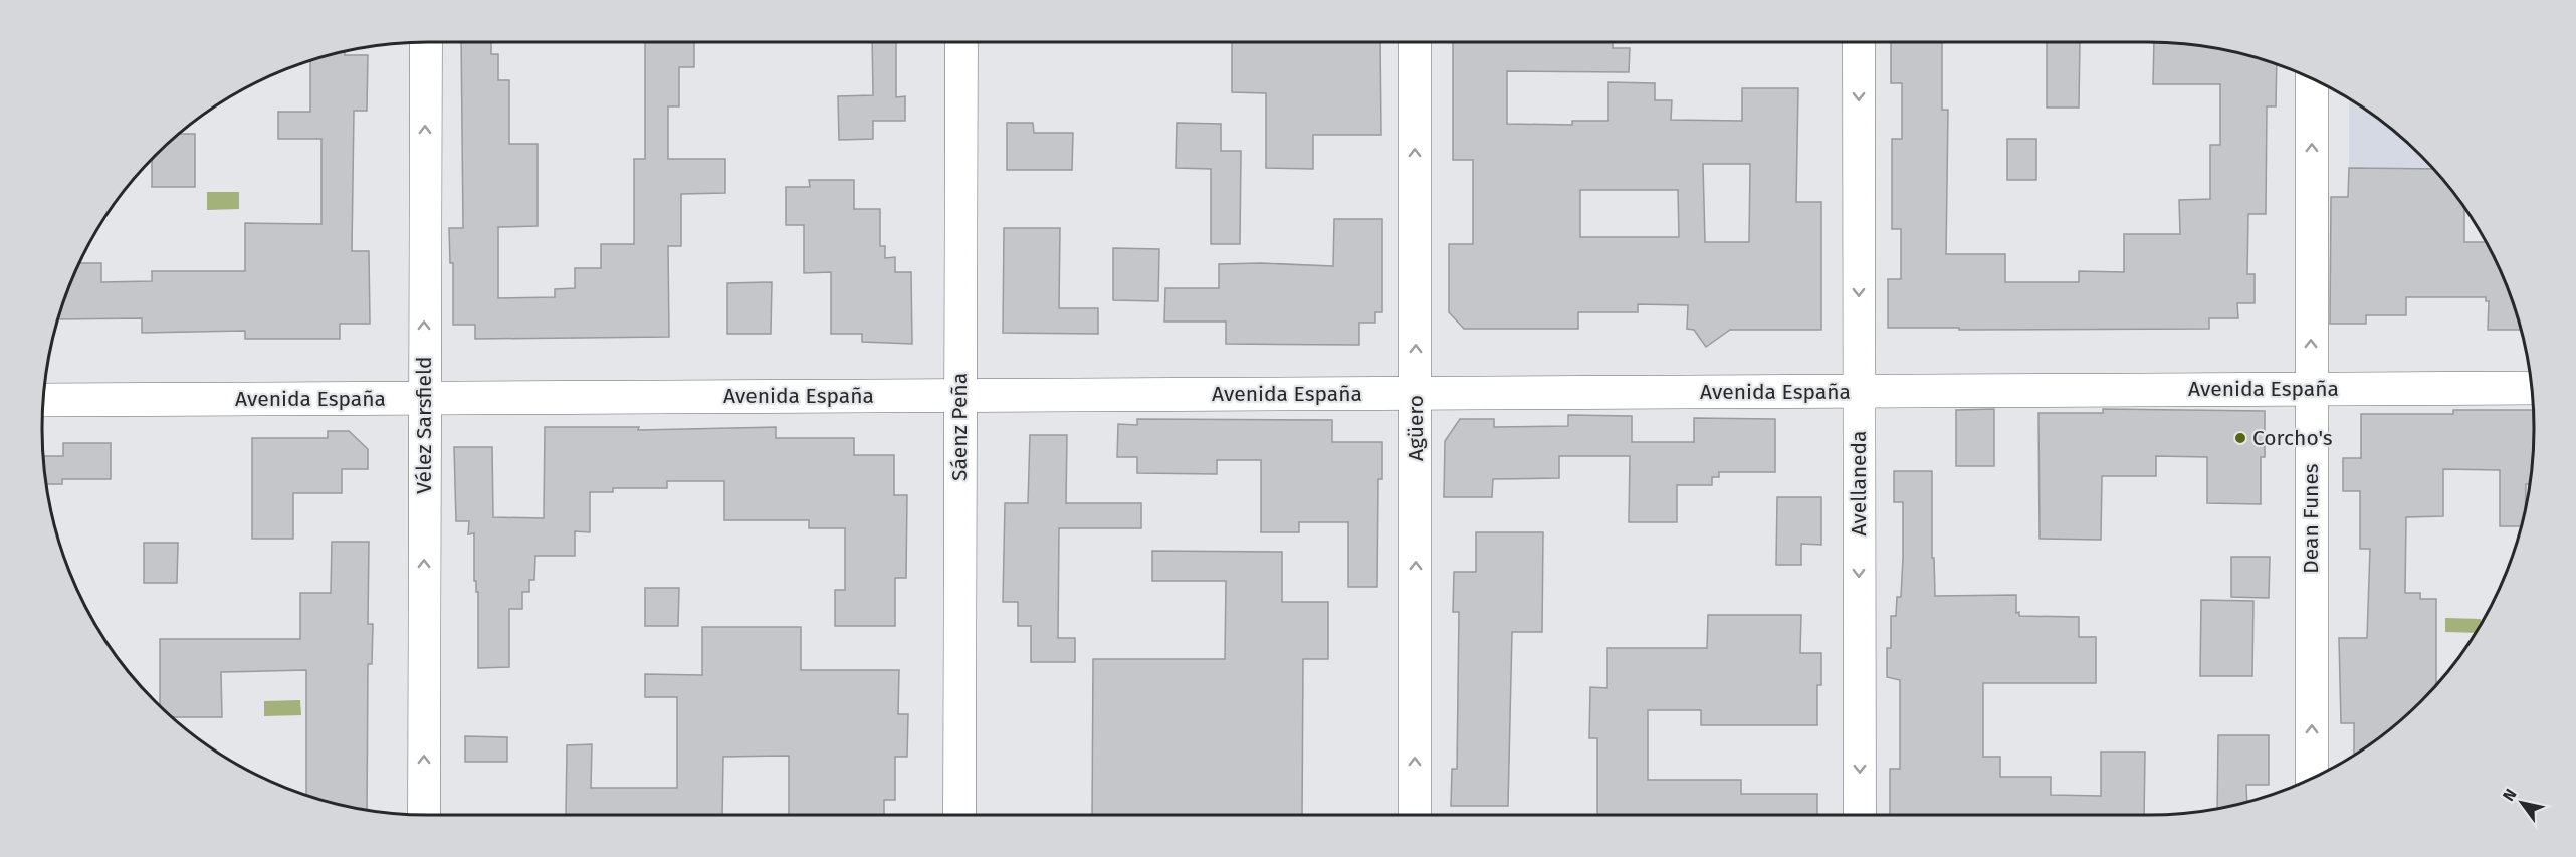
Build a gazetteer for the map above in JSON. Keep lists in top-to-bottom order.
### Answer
{
  "streets": {
    "main road": ["Avenida España"],
    "street": [
      "Vélez Sarsfield",
      "Sáenz Peña",
      "Agüero",
      "Avellaneda",
      "Dean Funes"
    ]
  },
  "crossings": [
    ["Avenida España", "Vélez Sarsfield"],
    ["Avenida España", "Sáenz Peña"],
    ["Avenida España", "Agüero"],
    ["Avenida España", "Avellaneda"],
    ["Avenida España", "Dean Funes"]
  ],
  "one_way": [
    "Vélez Sarsfield",
    "Agüero",
    "Avellaneda",
    "Dean Funes"
  ],
  "places": ["Corcho's"],
  "north": "top left"
}
